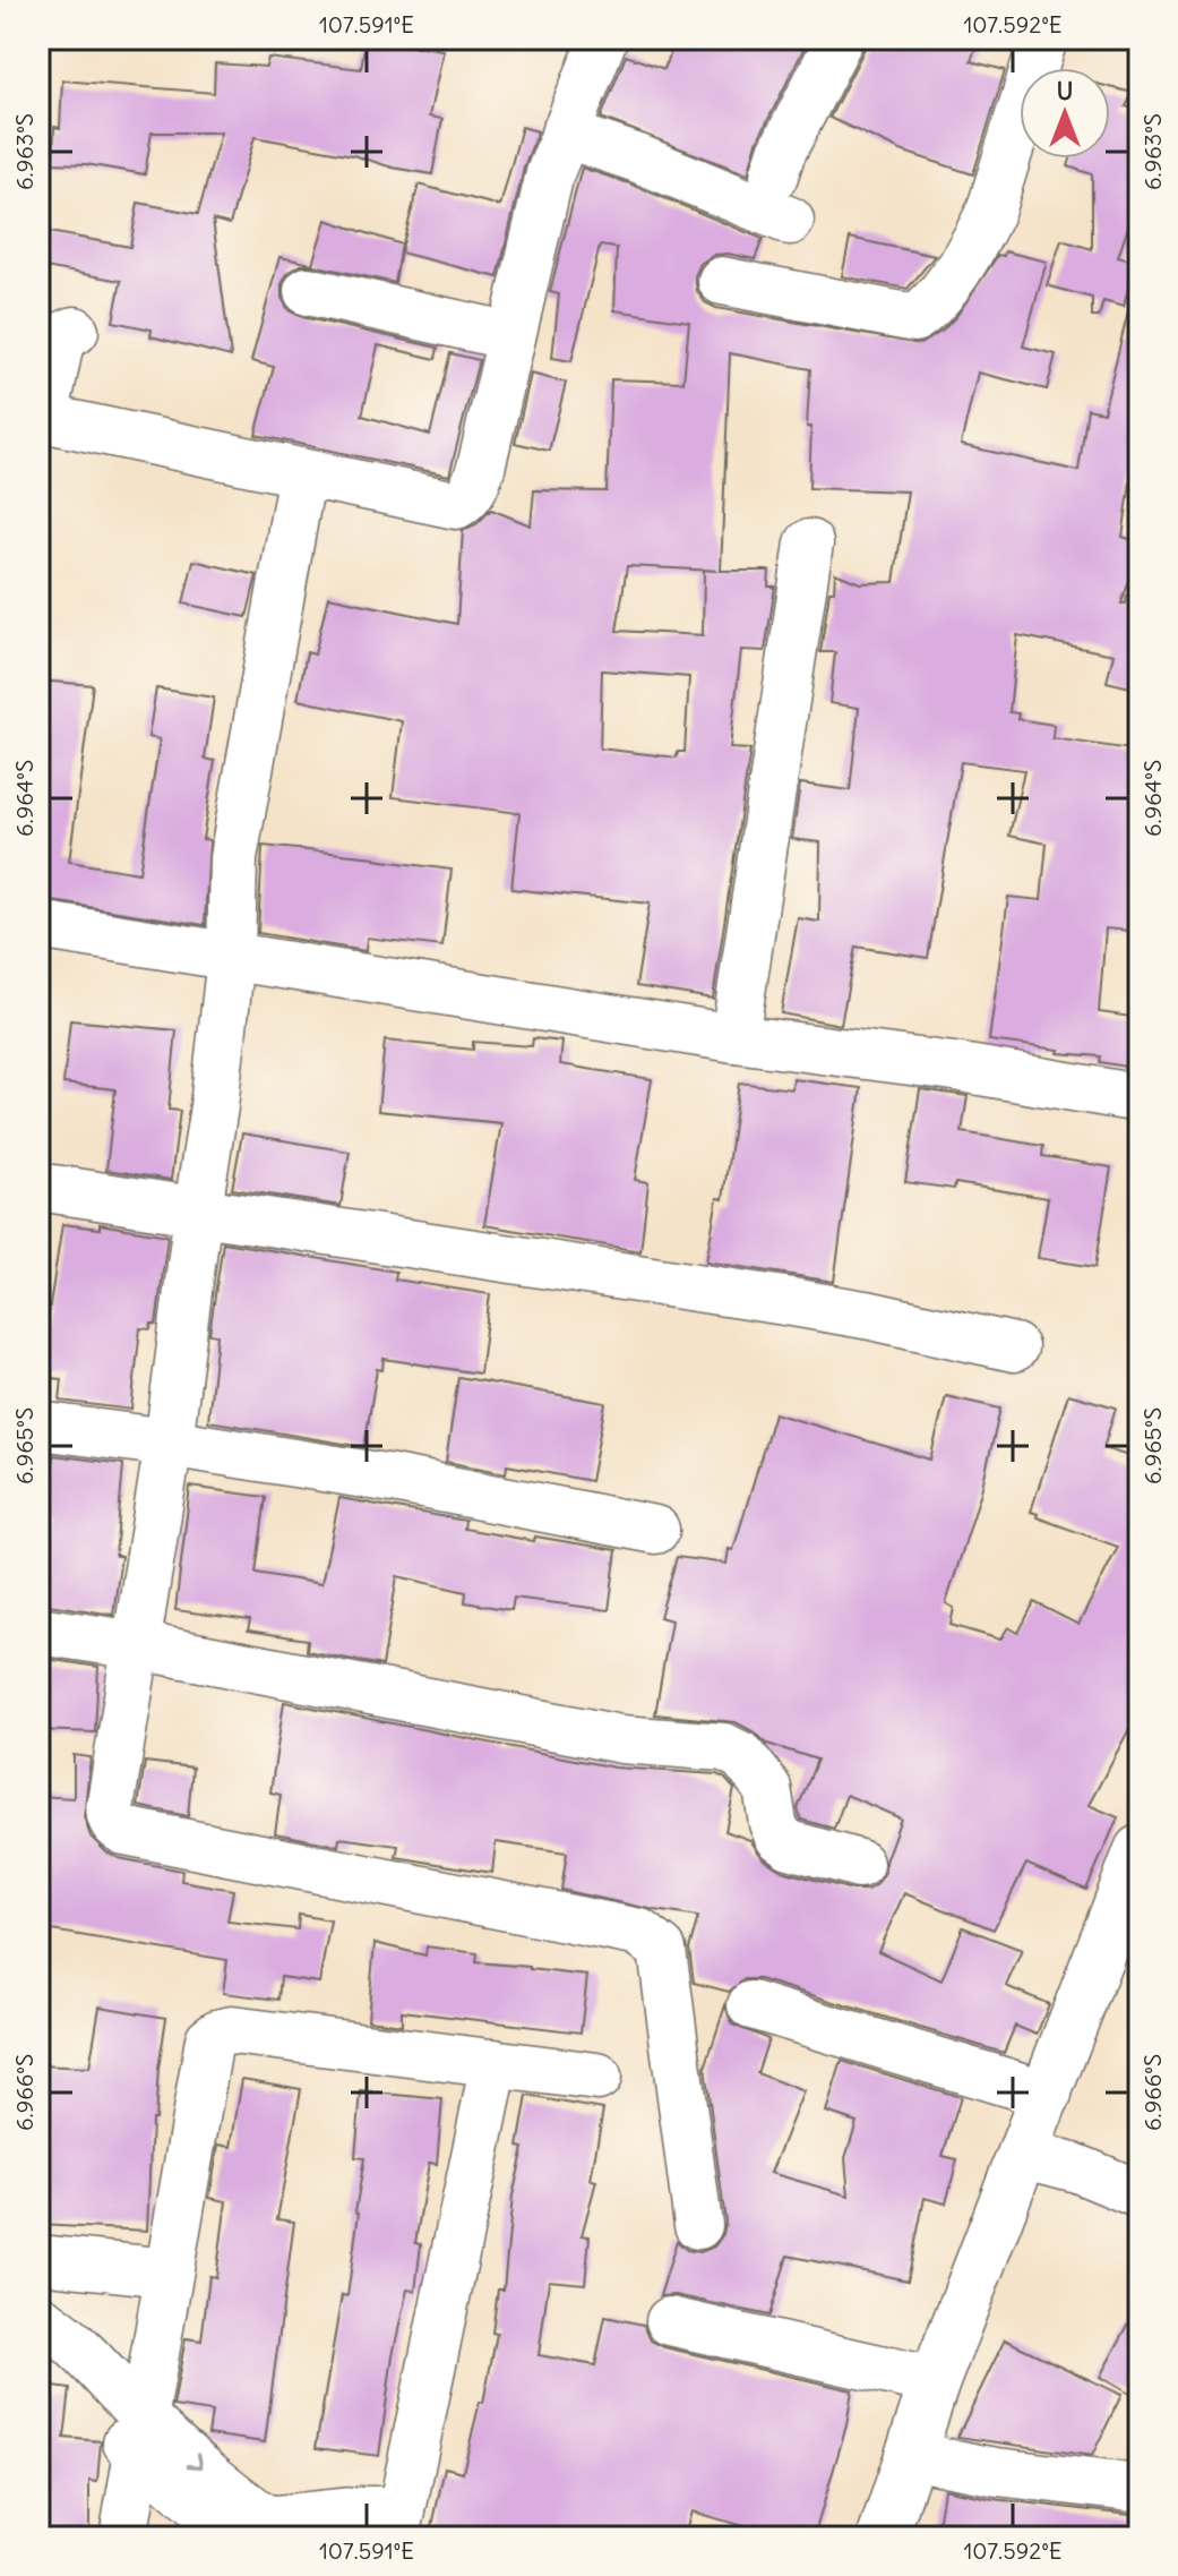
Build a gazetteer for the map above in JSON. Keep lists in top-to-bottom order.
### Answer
{
  "north": "top",
  "coordinates": [
    "107.591°E",
    "107.592°E",
    "6.963°S",
    "6.964°S",
    "6.965°S",
    "6.966°S"
  ]
}
